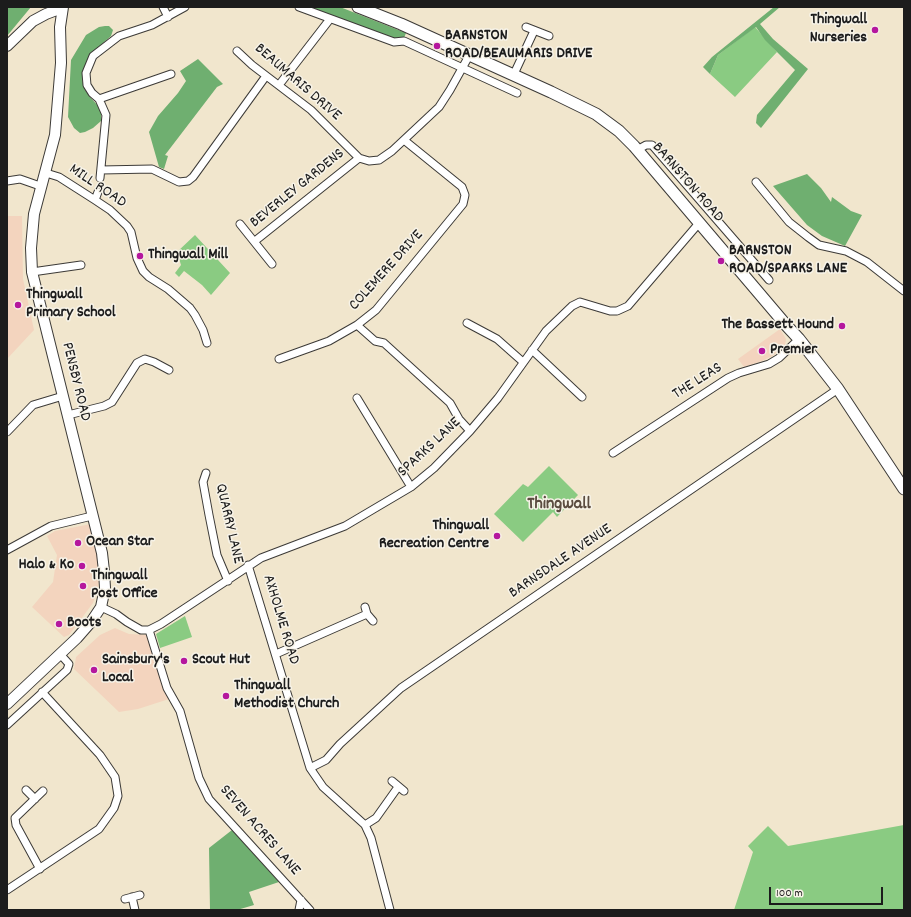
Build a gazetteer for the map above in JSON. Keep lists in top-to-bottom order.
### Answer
{
  "streets": {
    "main road": ["BARNSTON ROAD", "PENSBY ROAD"],
    "street": [
      "BEAUMARIS DRIVE",
      "MILL ROAD",
      "BEVERLEY GARDENS",
      "COLEMERE DRIVE",
      "THE LEAS",
      "SPARKS LANE",
      "QUARRY LANE",
      "BARNSDALE AVENUE",
      "AXHOLME ROAD",
      "SEVEN ACRES LANE"
    ]
  },
  "crossings": [
    ["BEAUMARIS DRIVE", "BEVERLEY GARDENS"],
    ["BARNSTON ROAD", "THE LEAS"],
    ["BARNSTON ROAD", "SPARKS LANE"],
    ["BARNSTON ROAD", "BARNSDALE AVENUE"],
    ["MILL ROAD", "PENSBY ROAD"],
    ["COLEMERE DRIVE", "SPARKS LANE"],
    ["SPARKS LANE", "QUARRY LANE"],
    ["SPARKS LANE", "AXHOLME ROAD"],
    ["SPARKS LANE", "SEVEN ACRES LANE"],
    ["BARNSDALE AVENUE", "AXHOLME ROAD"]
  ],
  "districts": ["Thingwall"],
  "places": [
    "Thingwall Nurseries",
    "BARNSTON ROAD/BEAUMARIS DRIVE",
    "Thingwall Mill",
    "BARNSTON ROAD/SPARKS LANE",
    "Thingwall Primary School",
    "The Bassett Hound",
    "Premier",
    "Thingwall Recreation Centre",
    "Ocean Star",
    "Halo & Ko",
    "Thingwall Post Office",
    "Boots",
    "Scout Hut",
    "Sainsbury's Local",
    "Thingwall Methodist Church"
  ],
  "scale_bar": "100 m"
}
